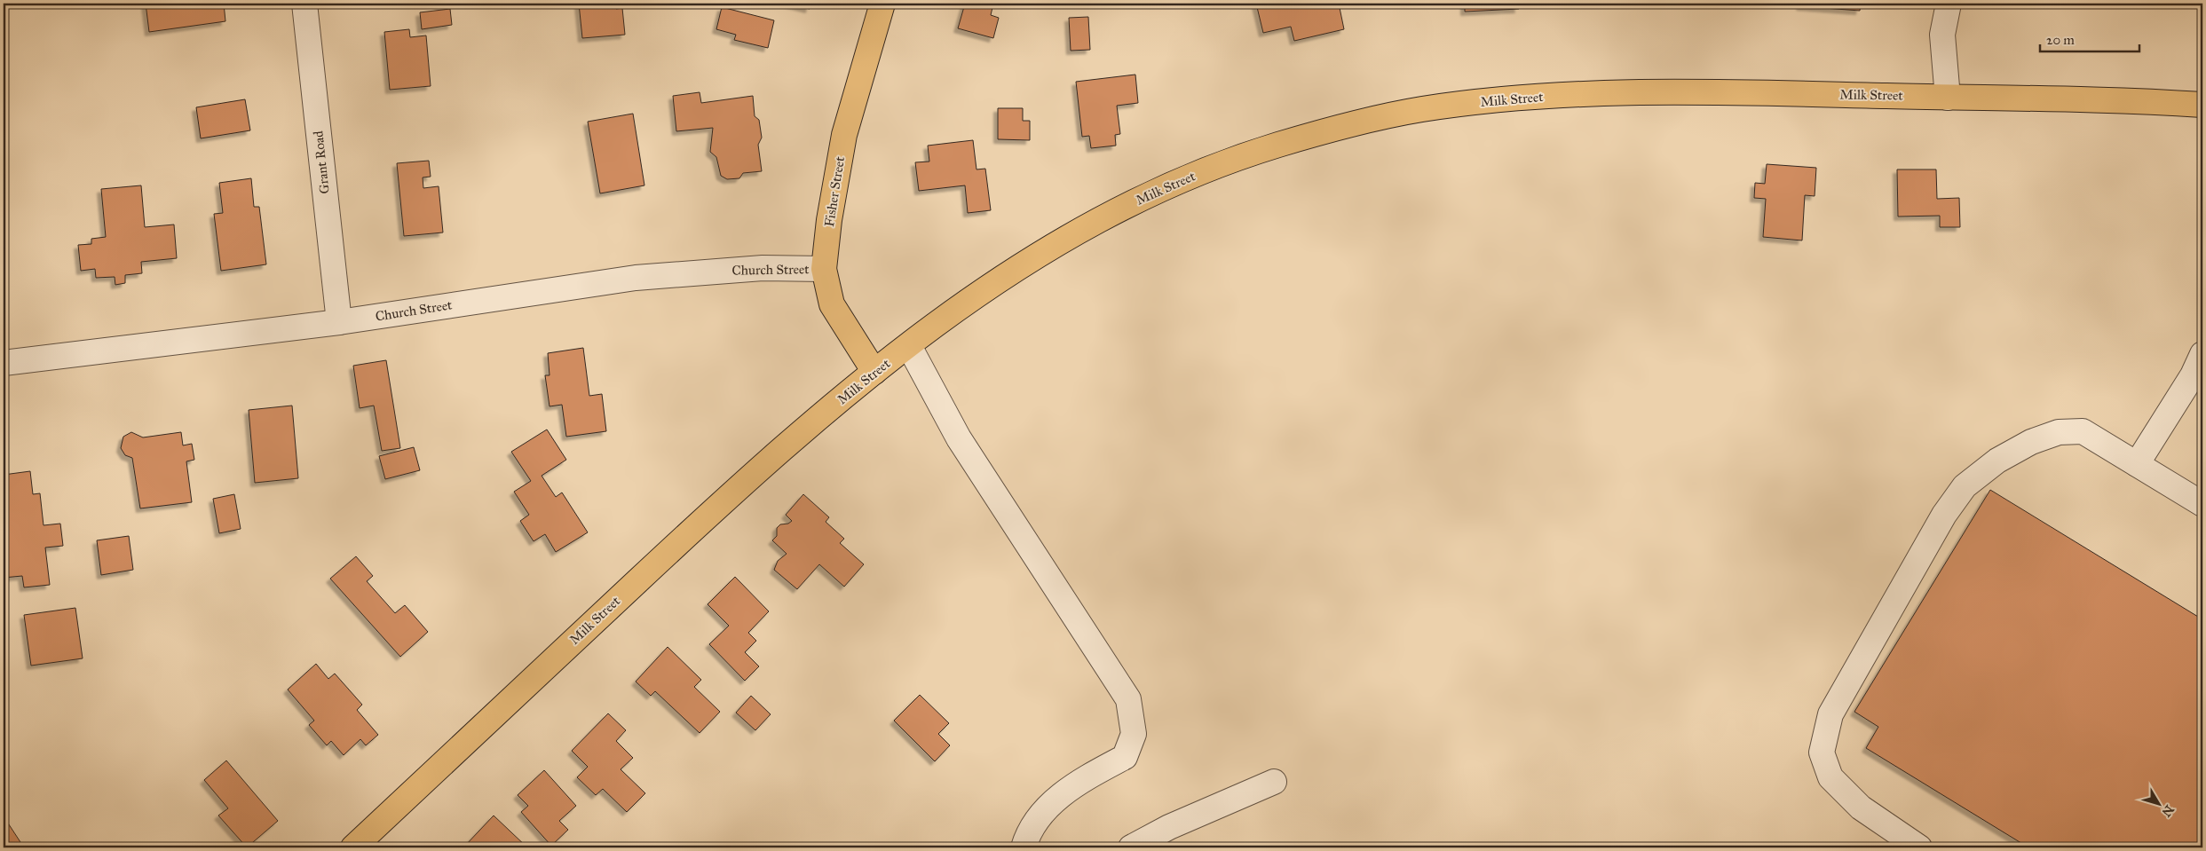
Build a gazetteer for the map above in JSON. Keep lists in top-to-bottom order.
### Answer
{
  "streets": {
    "main road": ["Milk Street", "Fisher Street"],
    "street": ["Grant Road", "Church Street"]
  },
  "crossings": [
    ["Milk Street", "Fisher Street"],
    ["Grant Road", "Church Street"],
    ["Fisher Street", "Church Street"]
  ],
  "scale_bar": "20 m",
  "north": "bottom right"
}
